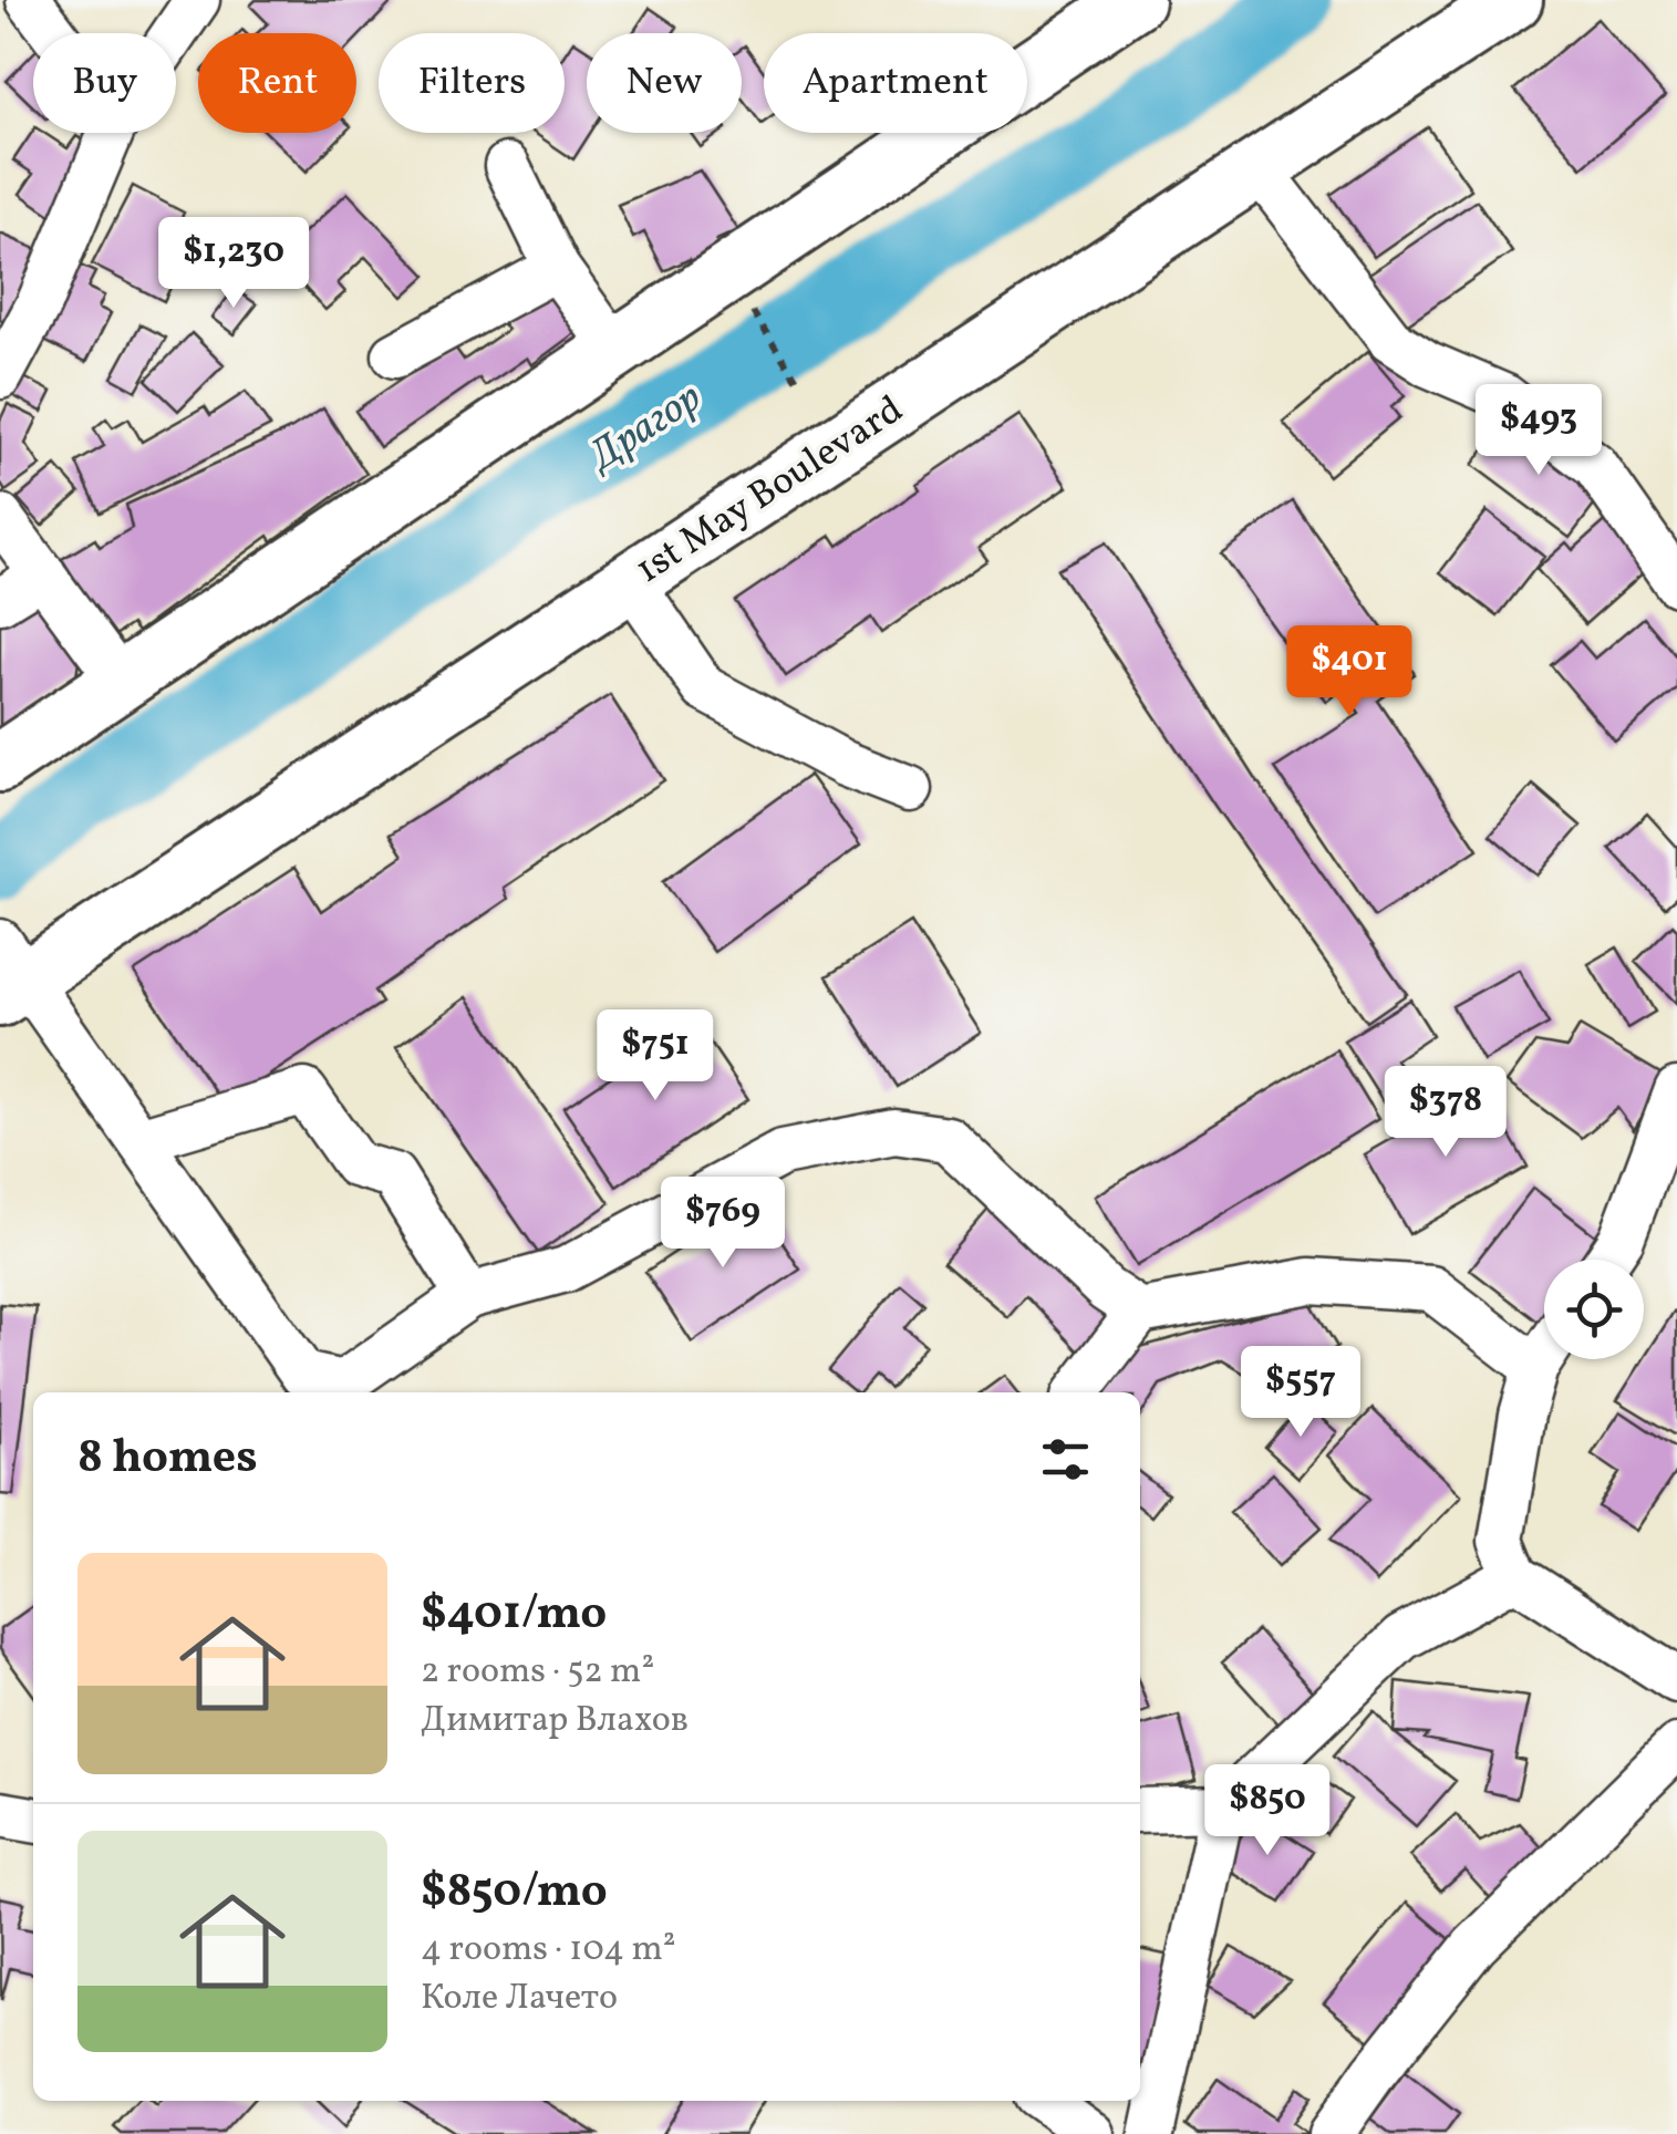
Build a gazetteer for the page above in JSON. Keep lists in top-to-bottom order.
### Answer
{
  "streets": {
    "main road": ["1st May Boulevard"]
  },
  "water": ["Драгор"],
  "page": {
    "chip": [
      "Buy",
      "Rent",
      "Filters",
      "New",
      "Apartment"
    ],
    "price": [
      "$1,230",
      "$493",
      "$401",
      "$751",
      "$378",
      "$769",
      "$557",
      "$850"
    ],
    "heading": "8 homes",
    "list": [
      {
        "name": "$401/mo",
        "note": "2 rooms · 52 m² · Димитар Влахов"
      },
      {
        "name": "$850/mo",
        "note": "4 rooms · 104 m² · Коле Лачето"
      }
    ]
  }
}
